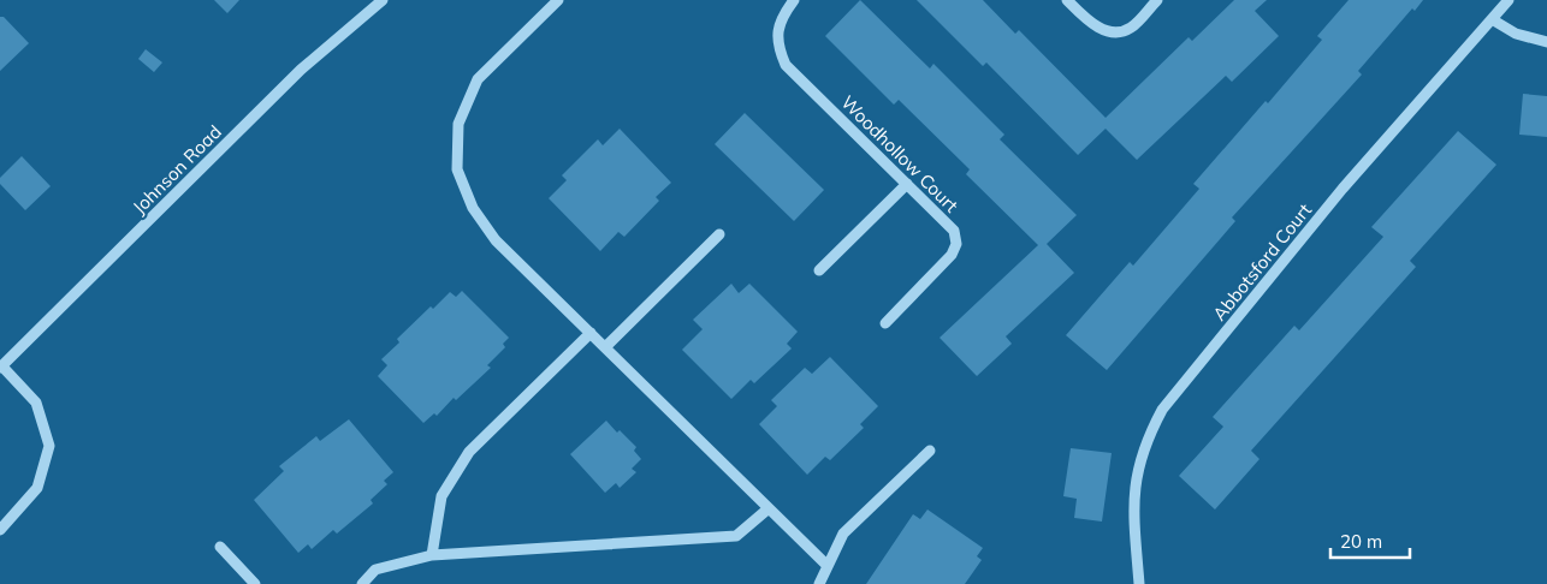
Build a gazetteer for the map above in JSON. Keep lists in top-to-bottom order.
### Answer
{
  "streets": {
    "street": ["Woodhollow Court", "Johnson Road", "Abbotsford Court"]
  },
  "scale_bar": "20 m"
}
